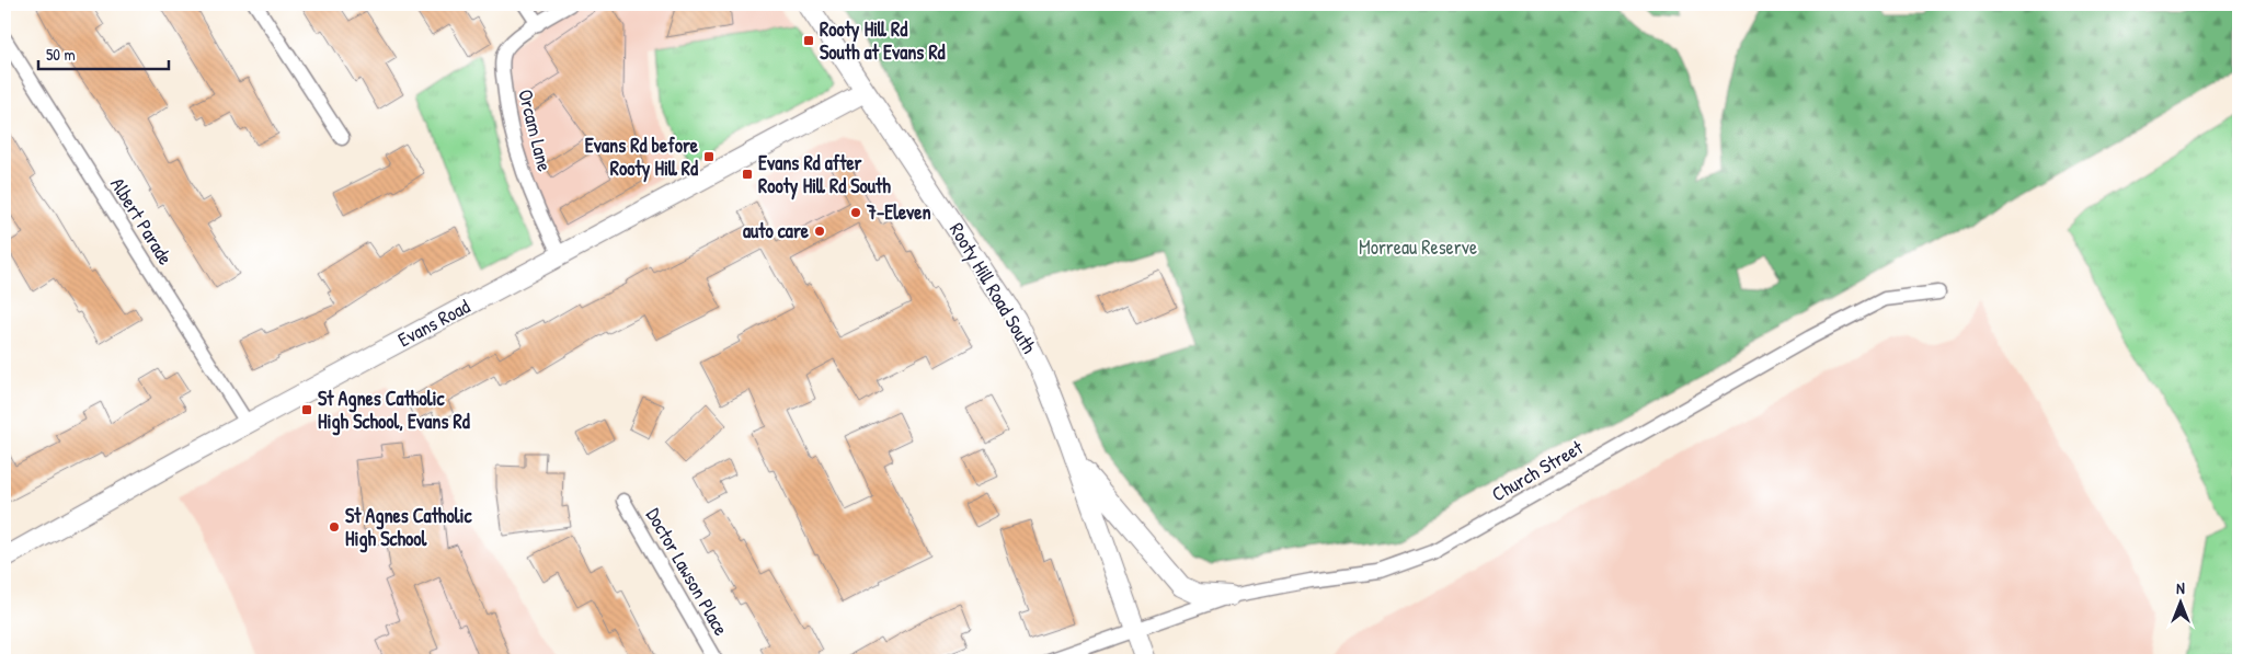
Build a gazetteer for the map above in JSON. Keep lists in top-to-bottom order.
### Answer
{
  "streets": {
    "street": [
      "Orcam Lane",
      "Albert Parade",
      "Rooty Hill Road South",
      "Evans Road",
      "Church Street",
      "Doctor Lawson Place"
    ]
  },
  "crossings": [
    ["Orcam Lane", "Evans Road"],
    ["Albert Parade", "Evans Road"],
    ["Rooty Hill Road South", "Evans Road"],
    ["Rooty Hill Road South", "Church Street"]
  ],
  "parks": ["Morreau Reserve"],
  "places": {
    "transit": [
      "Rooty Hill Rd South at Evans Rd",
      "Evans Rd before Rooty Hill Rd",
      "Evans Rd after Rooty Hill Rd South",
      "St Agnes Catholic High School, Evans Rd"
    ],
    "other": ["7-Eleven", "auto care", "St Agnes Catholic High School"]
  },
  "scale_bar": "50 m",
  "north": "top"
}
